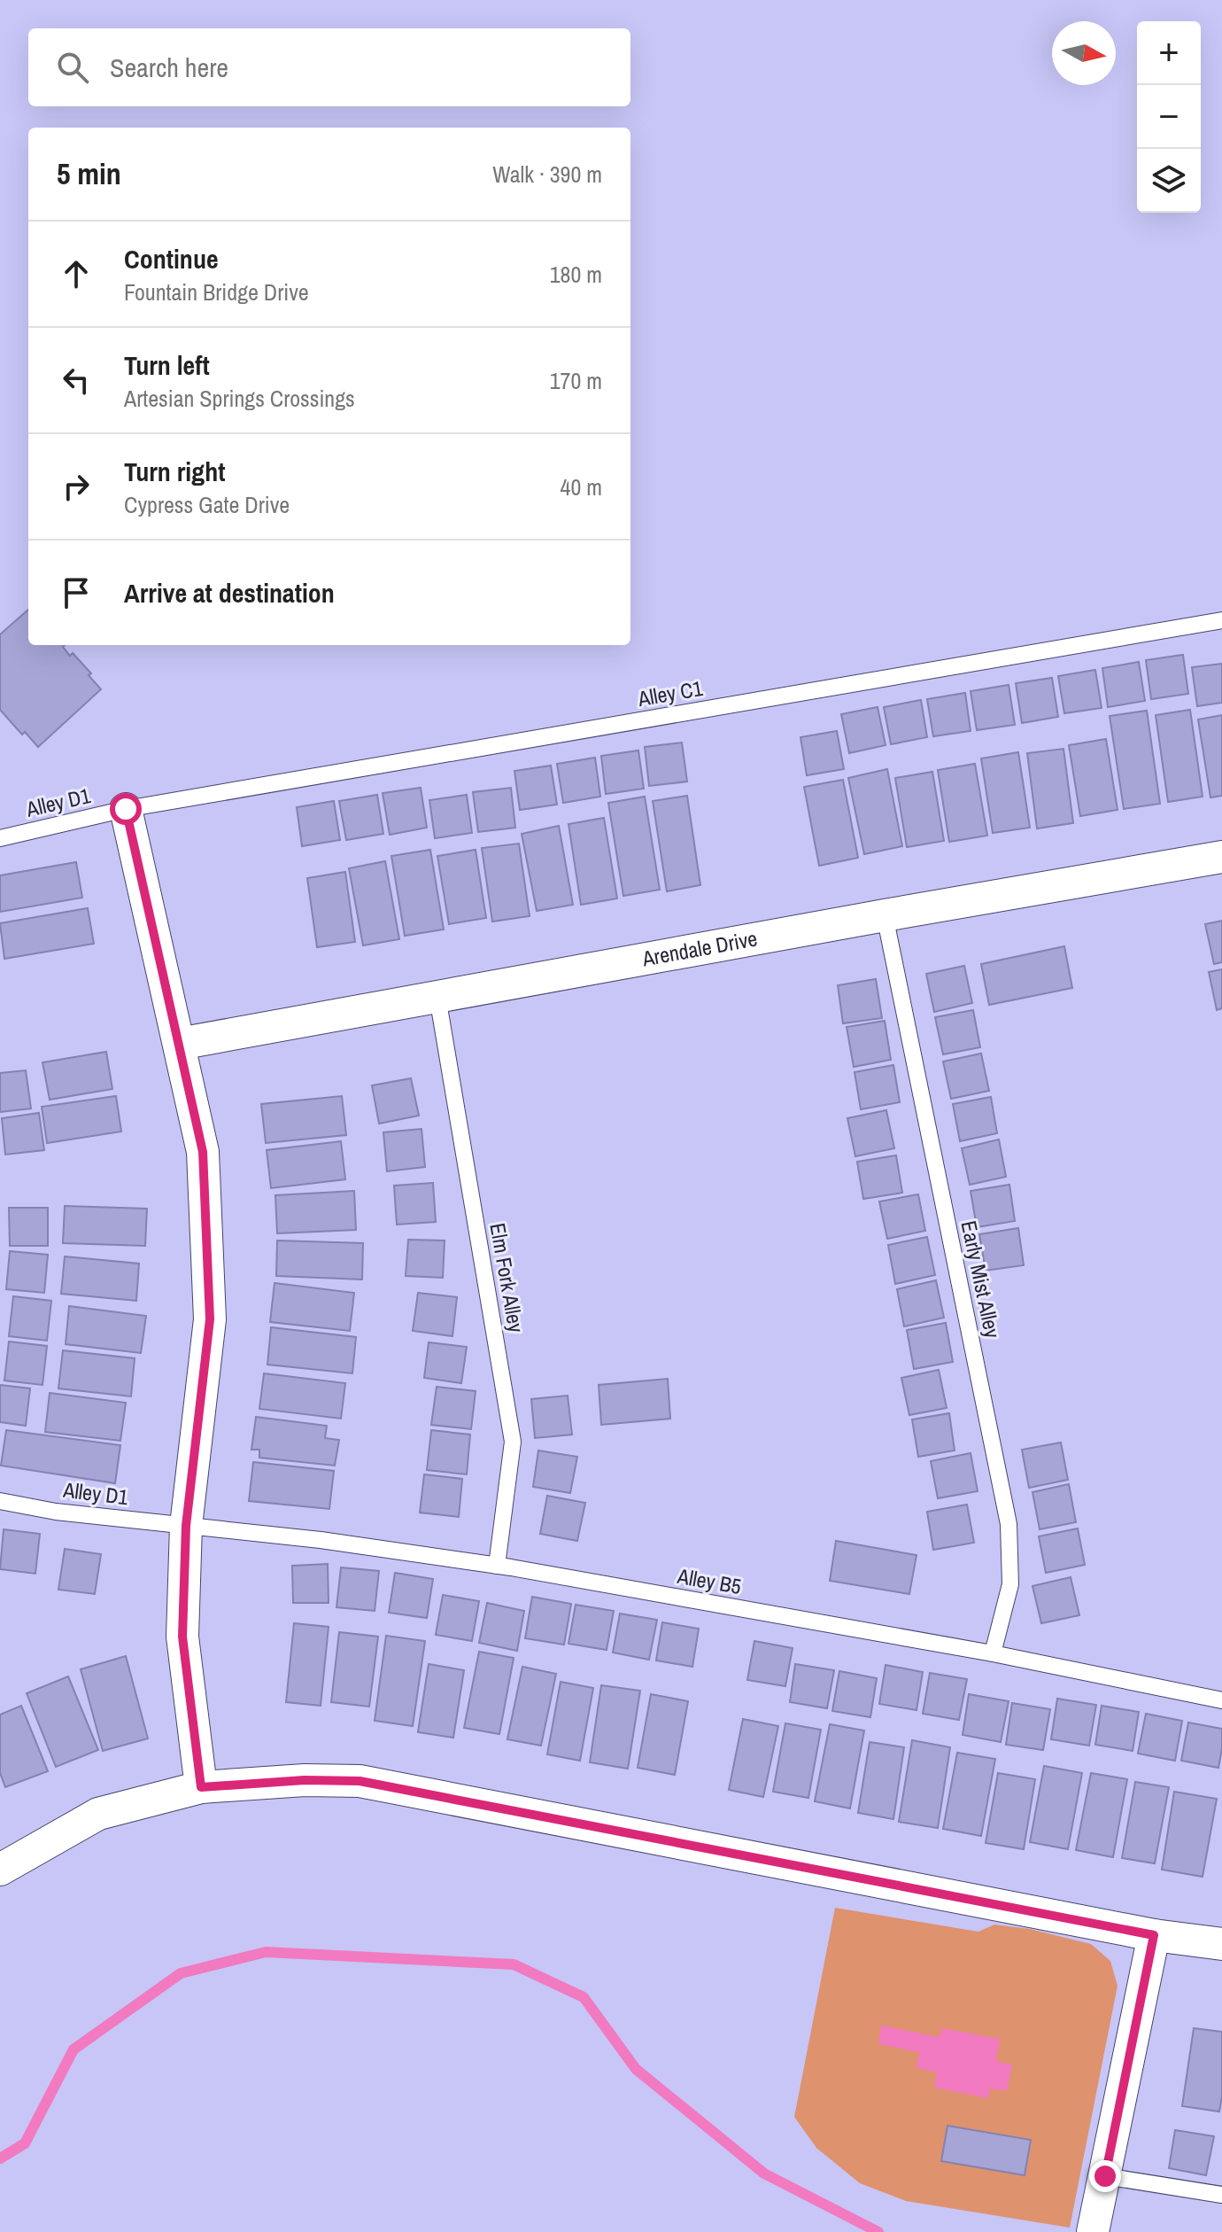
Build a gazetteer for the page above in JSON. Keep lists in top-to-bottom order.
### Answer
{
  "streets": {
    "street": ["Arendale Drive"],
    "lane": [
      "Alley C1",
      "Alley D1",
      "Elm Fork Alley",
      "Early Mist Alley",
      "Alley B5"
    ]
  },
  "crossings": [
    ["Alley C1", "Alley D1"],
    ["Alley D1", "Alley B5"],
    ["Arendale Drive", "Elm Fork Alley"],
    ["Arendale Drive", "Early Mist Alley"],
    ["Elm Fork Alley", "Alley B5"],
    ["Early Mist Alley", "Alley B5"]
  ],
  "north": "right",
  "page": {
    "map_buttons": ["+", "−"],
    "search": "Search here",
    "heading": ["5 min", "Walk · 390 m"],
    "list": [
      ["Continue", "Fountain Bridge Drive", "180 m"],
      ["Turn left", "Artesian Springs Crossings", "170 m"],
      ["Turn right", "Cypress Gate Drive", "40 m"],
      "Arrive at destination"
    ]
  }
}
